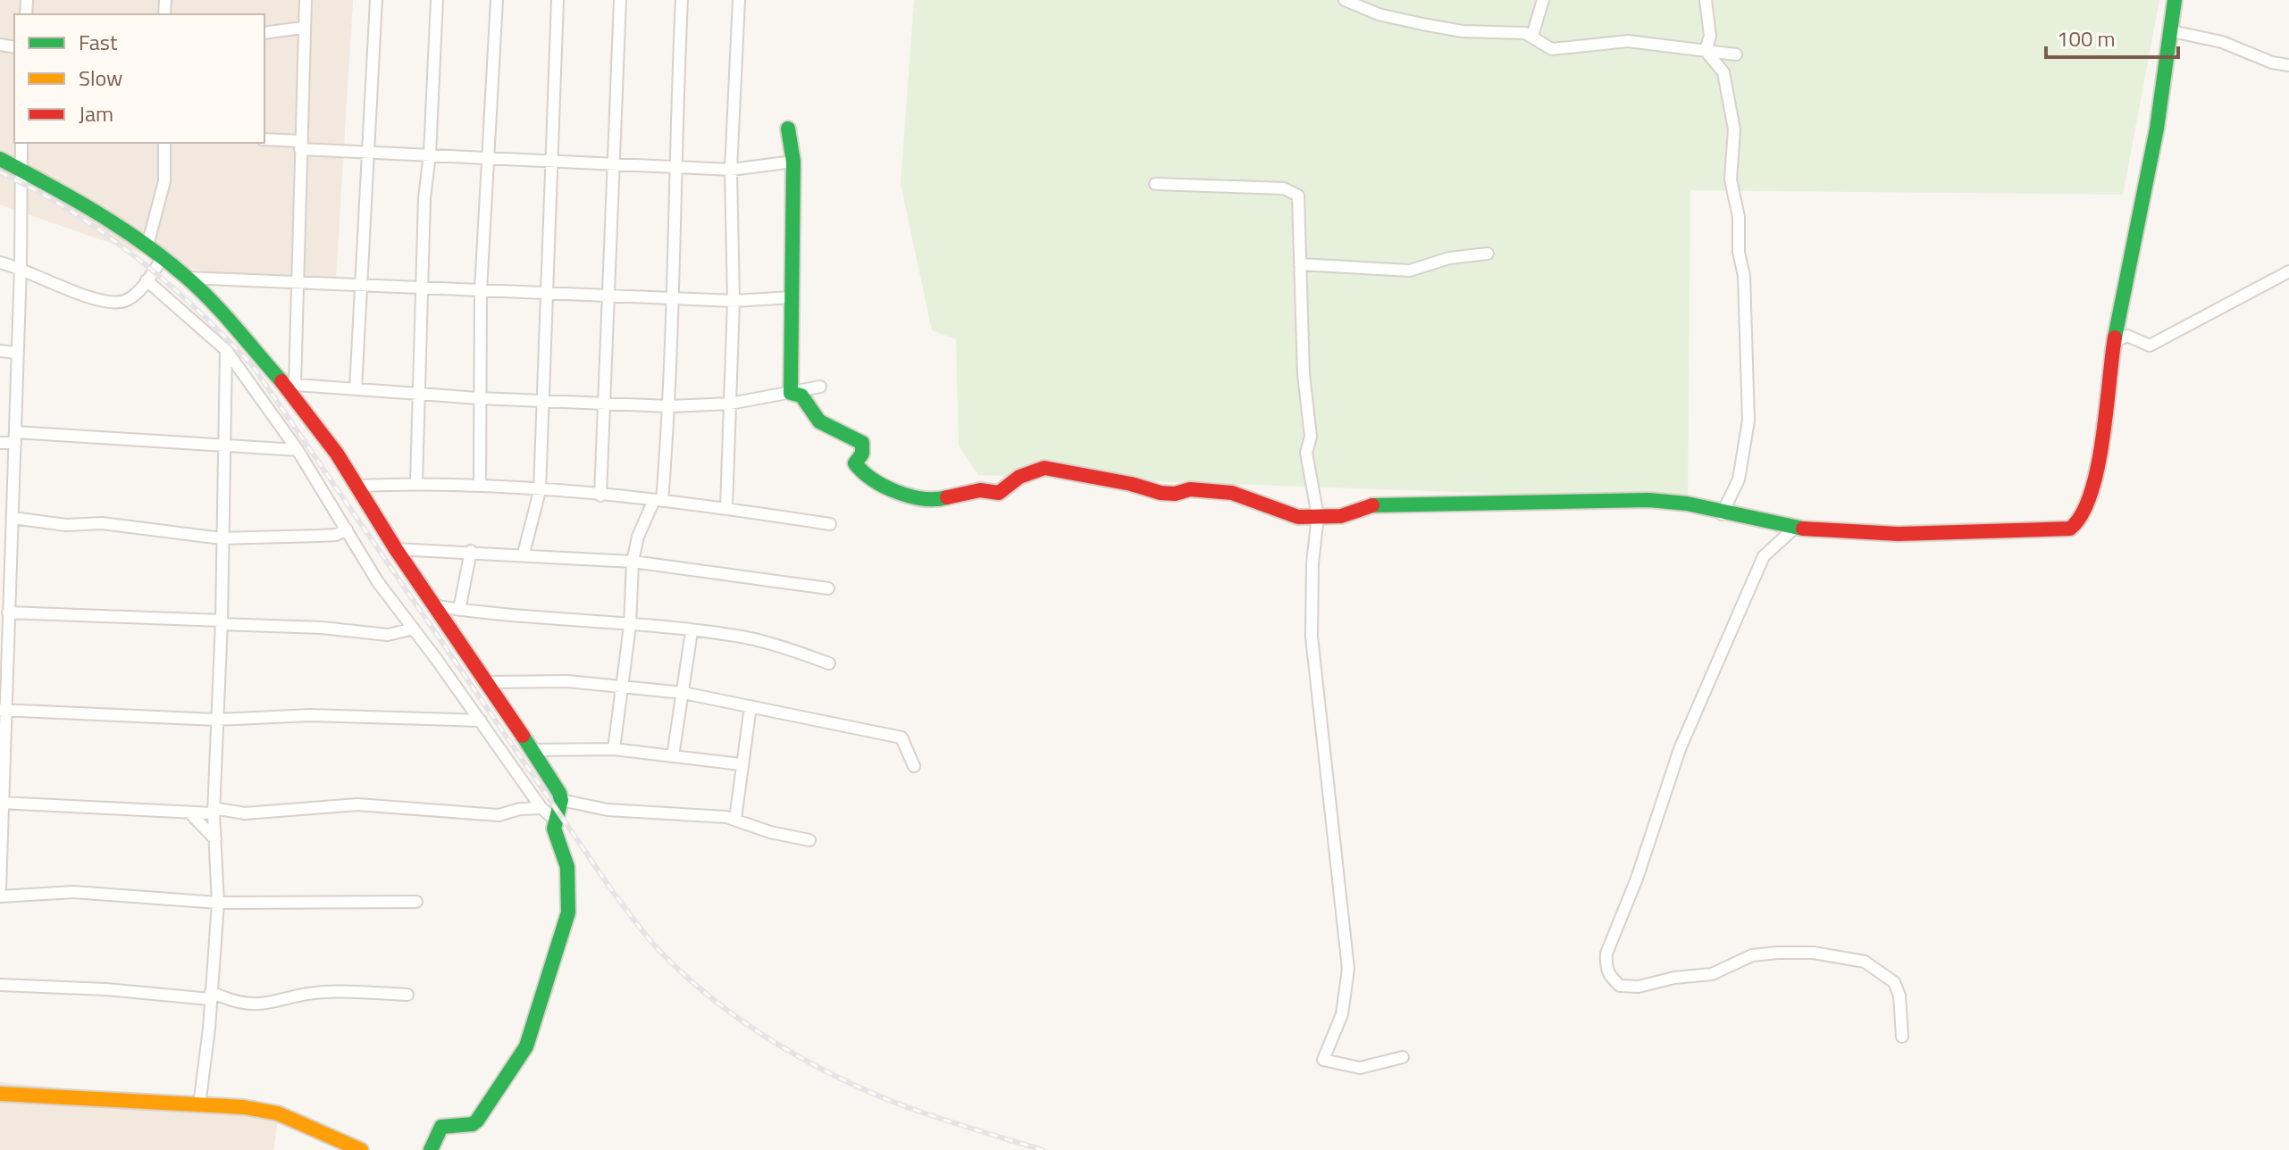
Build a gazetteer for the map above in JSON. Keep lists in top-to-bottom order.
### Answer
{
  "legend": ["Fast", "Slow", "Jam"],
  "scale_bar": "100 m"
}
